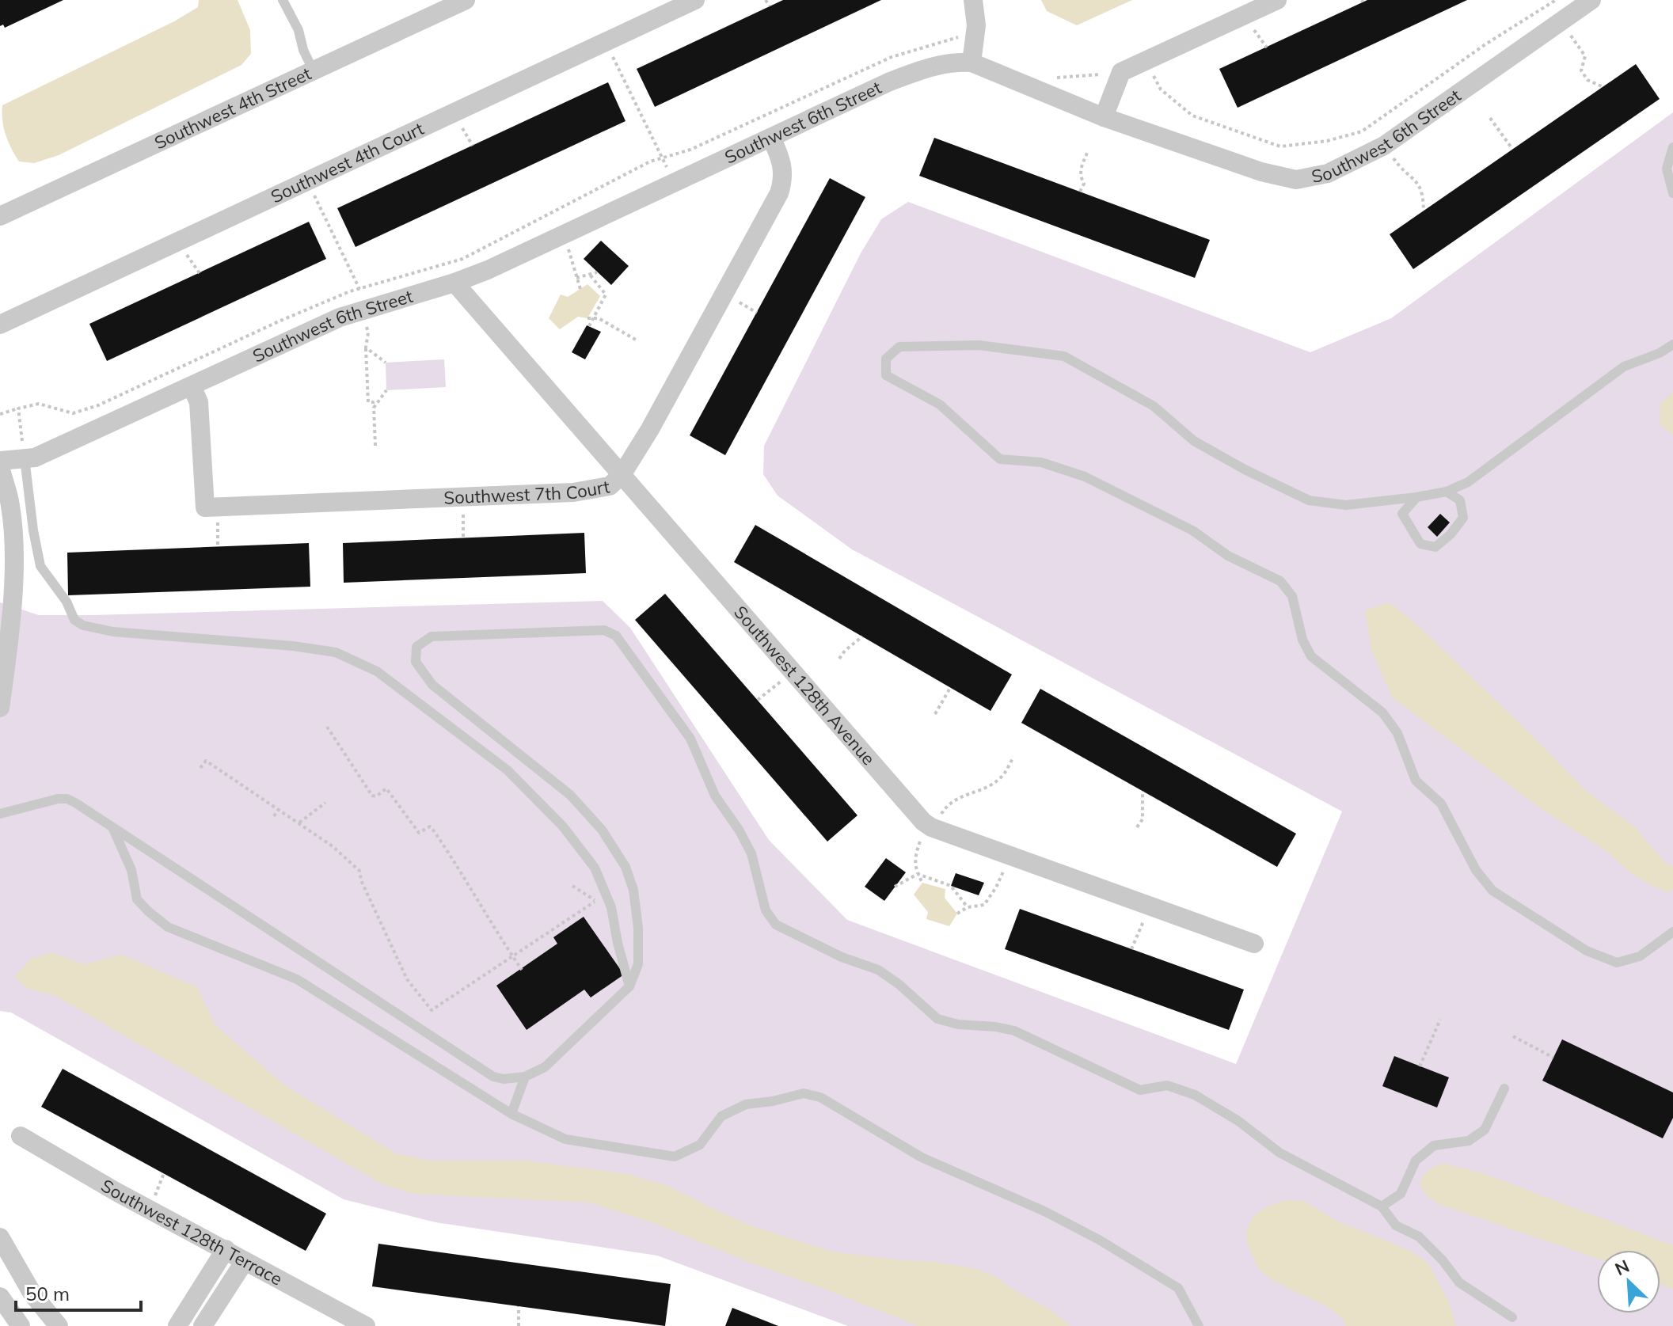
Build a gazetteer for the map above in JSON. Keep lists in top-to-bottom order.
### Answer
{
  "streets": {
    "street": [
      "Southwest 4th Street",
      "Southwest 6th Street",
      "Southwest 4th Court",
      "Southwest 7th Court",
      "Southwest 128th Avenue",
      "Southwest 128th Terrace"
    ]
  },
  "crossings": [
    ["Southwest 6th Street", "Southwest 7th Court"],
    ["Southwest 6th Street", "Southwest 128th Avenue"],
    ["Southwest 7th Court", "Southwest 128th Avenue"]
  ],
  "scale_bar": "50 m",
  "north": "top left"
}
